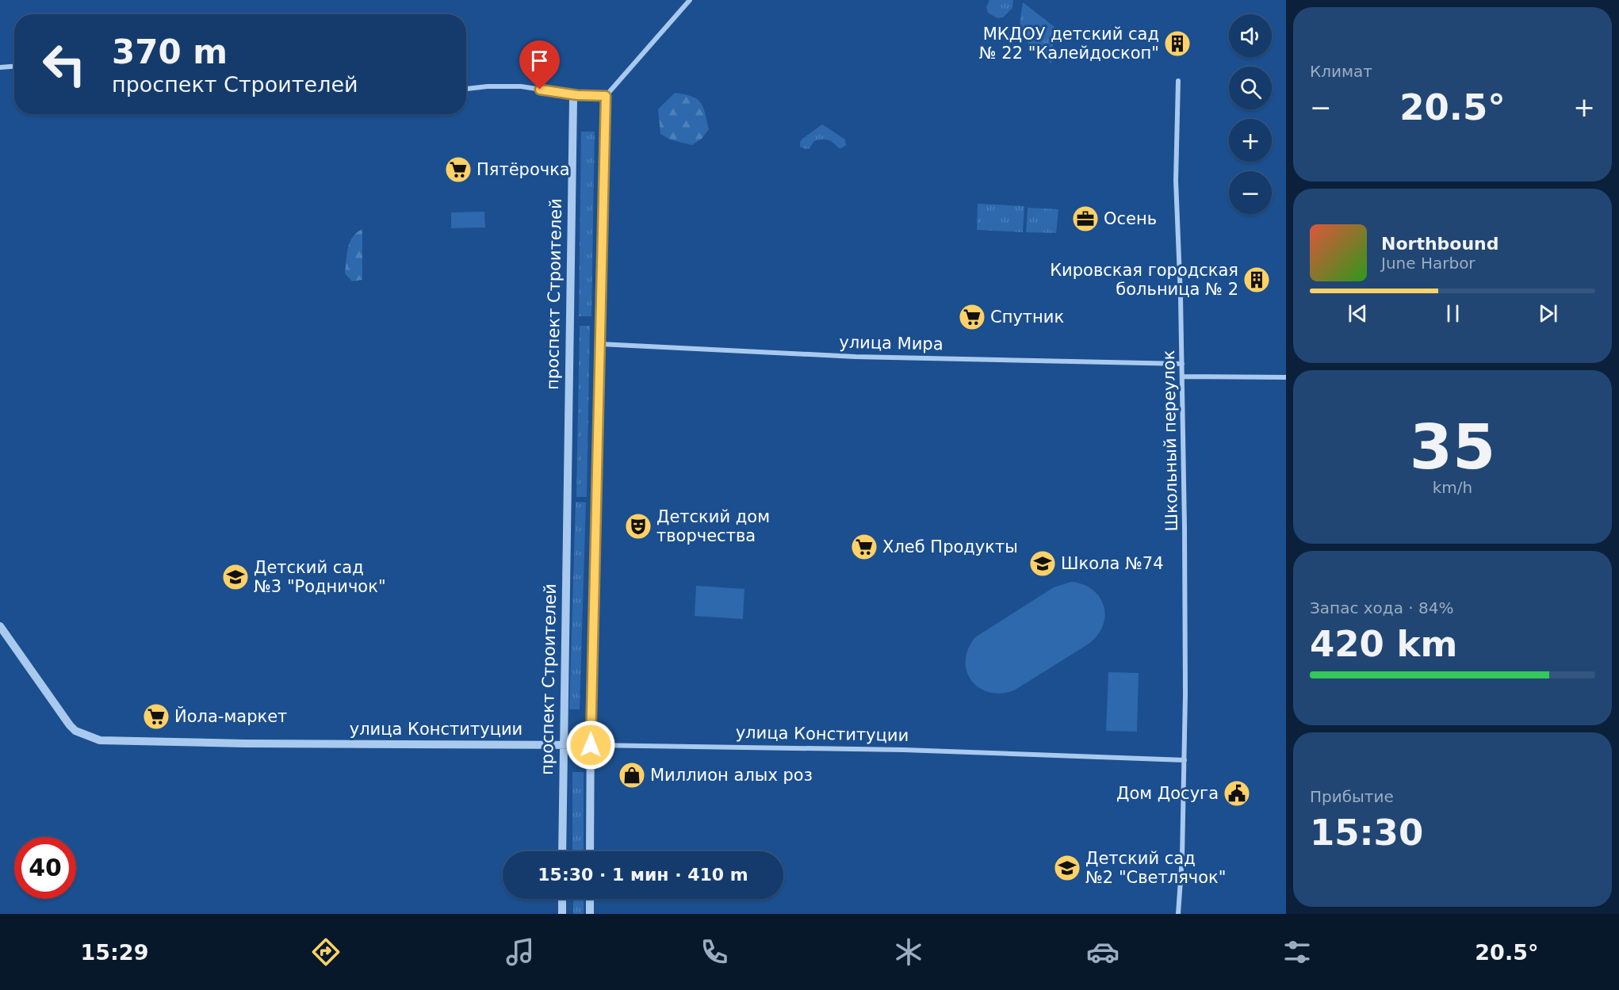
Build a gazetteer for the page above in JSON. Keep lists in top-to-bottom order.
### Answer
{
  "streets": {
    "street": [
      "проспект Строителей",
      "улица Мира",
      "Школьный переулок",
      "улица Конституции"
    ]
  },
  "crossings": [
    ["проспект Строителей", "улица Конституции"],
    ["улица Мира", "Школьный переулок"],
    ["Школьный переулок", "улица Конституции"]
  ],
  "places": {
    "building": ["МКДОУ детский сад № 22 \"Калейдоскоп\"", "Кировская городская больница № 2"],
    "supermarket": [
      "Пятёрочка",
      "Спутник",
      "Хлеб Продукты",
      "Йола-маркет"
    ],
    "office": ["Осень"],
    "theatre": ["Детский дом творчества"],
    "school or university": ["Школа №74", "Детский сад №3 \"Родничок\"", "Детский сад №2 \"Светлячок\""],
    "shop": ["Миллион алых роз"],
    "public building": ["Дом Досуга"]
  },
  "page": {
    "tile": [
      "Климат",
      ["35", "km/h"],
      ["Запас хода · 84%", "420 km"],
      ["Прибытие", "15:30"]
    ],
    "map_buttons": ["+", "−"],
    "turn": ["370 m", "проспект Строителей"],
    "heat": ["−", "20.5°", "+"],
    "song": ["Northbound", "June Harbor"],
    "limit": "40",
    "trip": "15:30 · 1 мин · 410 m",
    "tabs": ["15:29", "20.5°"]
  }
}
